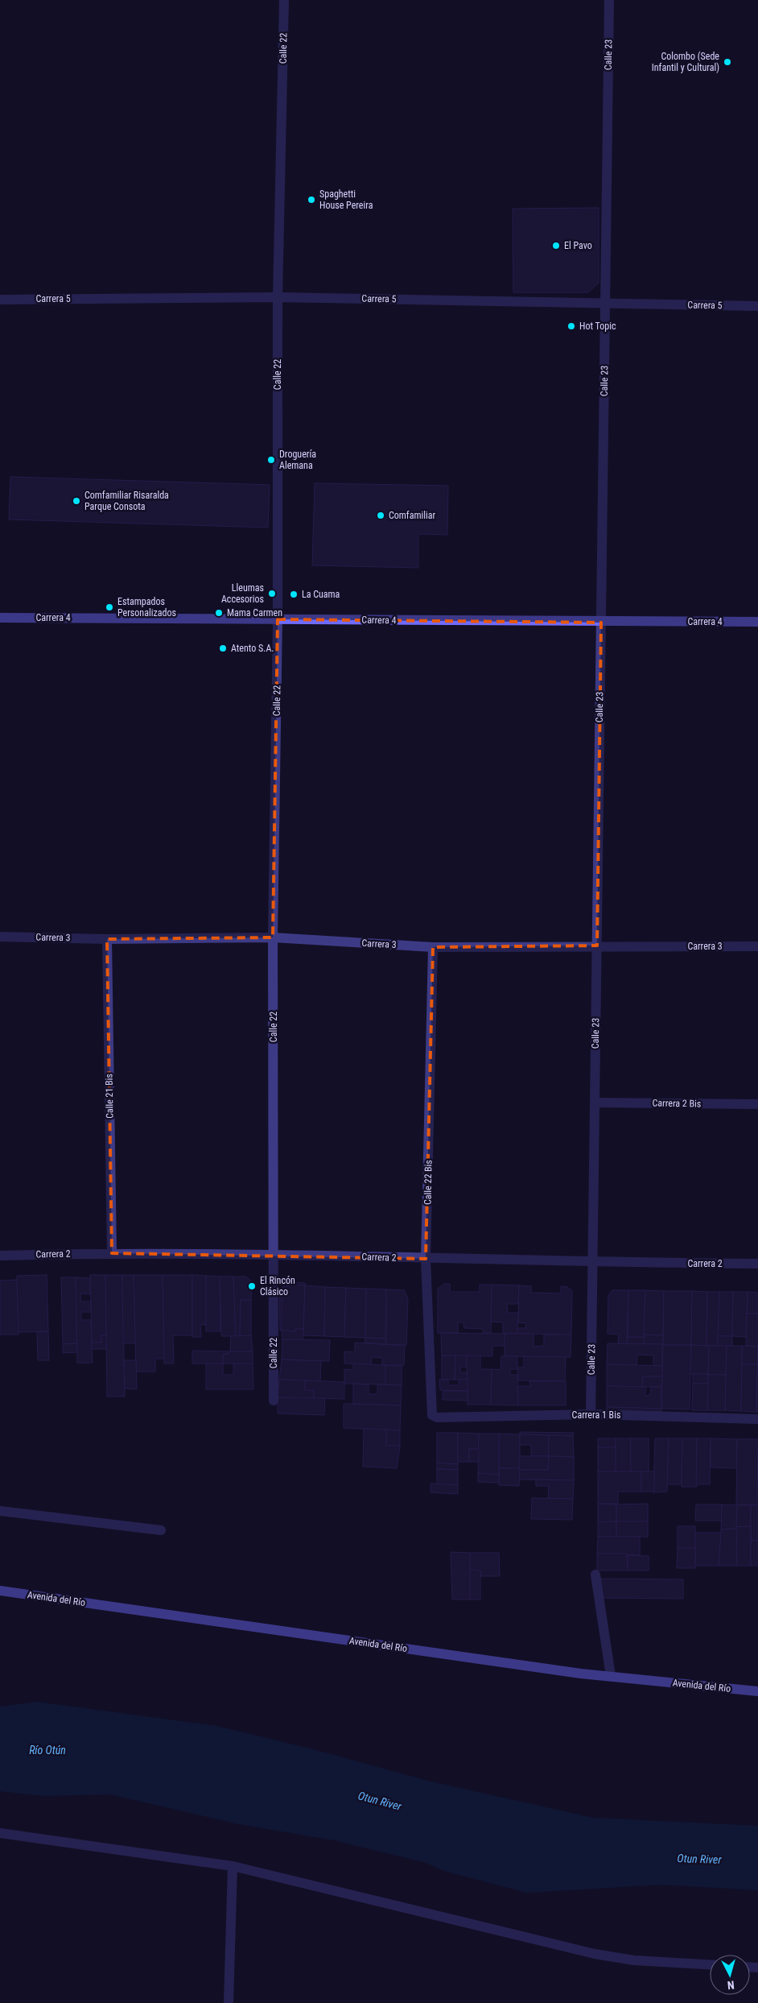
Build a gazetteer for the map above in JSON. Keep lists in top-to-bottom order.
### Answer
{
  "streets": {
    "main road": ["Carrera 4", "Avenida del Río"],
    "street": [
      "Calle 22",
      "Calle 23",
      "Carrera 5",
      "Carrera 3",
      "Calle 21 Bis",
      "Carrera 2 Bis",
      "Calle 22 Bis",
      "Carrera 2",
      "Carrera 1 Bis"
    ]
  },
  "crossings": [
    ["Calle 22", "Carrera 5"],
    ["Calle 22", "Carrera 4"],
    ["Calle 22", "Carrera 3"],
    ["Calle 22", "Carrera 2"],
    ["Calle 23", "Carrera 5"],
    ["Calle 23", "Carrera 4"],
    ["Calle 23", "Carrera 3"],
    ["Calle 23", "Carrera 2 Bis"],
    ["Calle 23", "Carrera 2"],
    ["Calle 23", "Carrera 1 Bis"],
    ["Carrera 3", "Calle 21 Bis"],
    ["Carrera 3", "Calle 22 Bis"],
    ["Calle 21 Bis", "Carrera 2"],
    ["Calle 22 Bis", "Carrera 2"],
    ["Calle 22 Bis", "Carrera 1 Bis"]
  ],
  "water": ["Río Otún", "Otun River"],
  "places": [
    "Colombo (Sede Infantil y Cultural)",
    "Spaghetti House Pereira",
    "El Pavo",
    "Hot Topic",
    "Droguería Alemana",
    "Comfamiliar Risaralda Parque Consota",
    "Comfamiliar",
    "Lleumas Accesorios",
    "La Cuama",
    "Estampados Personalizados",
    "Mama Carmen",
    "Atento S.A.",
    "El Rincón Clásico"
  ],
  "north": "bottom"
}
